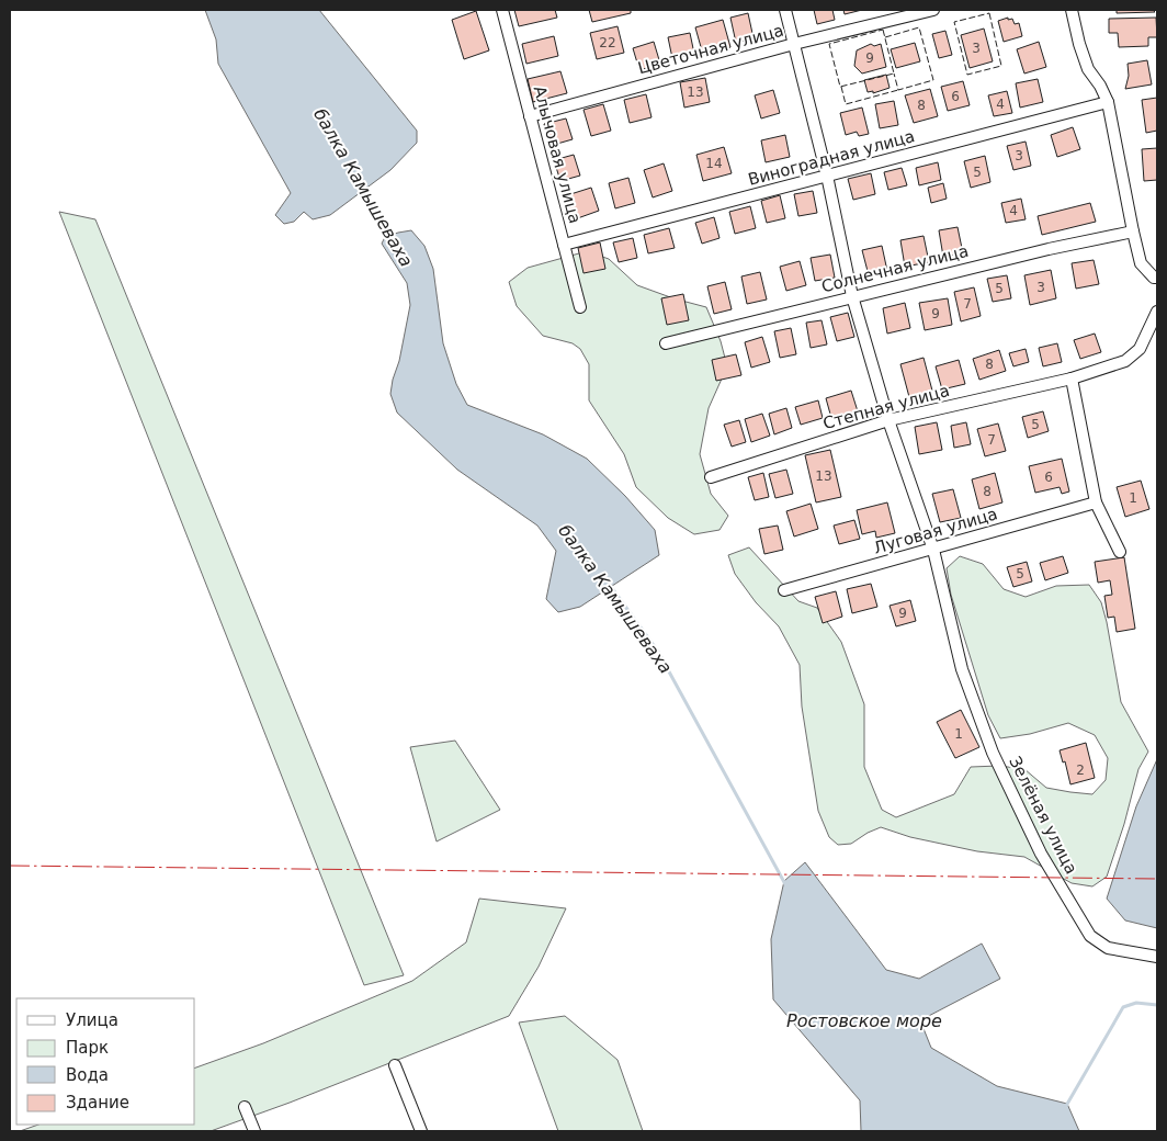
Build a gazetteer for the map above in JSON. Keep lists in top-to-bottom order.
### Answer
{
  "streets": {
    "street": [
      "Цветочная улица",
      "Алычовая улица",
      "Виноградная улица",
      "Солнечная улица",
      "Степная улица",
      "Луговая улица",
      "Зелёная улица"
    ]
  },
  "crossings": [
    ["Цветочная улица", "Алычовая улица"],
    ["Цветочная улица", "Зелёная улица"],
    ["Алычовая улица", "Виноградная улица"],
    ["Виноградная улица", "Зелёная улица"],
    ["Солнечная улица", "Зелёная улица"],
    ["Степная улица", "Зелёная улица"],
    ["Луговая улица", "Зелёная улица"]
  ],
  "water": ["балка Камышеваха", "Ростовское море"],
  "house_numbers": [
    "22",
    "3",
    "9",
    "13",
    "6",
    "4",
    "8",
    "3",
    "14",
    "5",
    "4",
    "3",
    "5",
    "7",
    "9",
    "8",
    "5",
    "7",
    "13",
    "6",
    "8",
    "1",
    "5",
    "9",
    "1",
    "2"
  ],
  "legend": [
    "Улица",
    "Парк",
    "Вода",
    "Здание"
  ]
}
